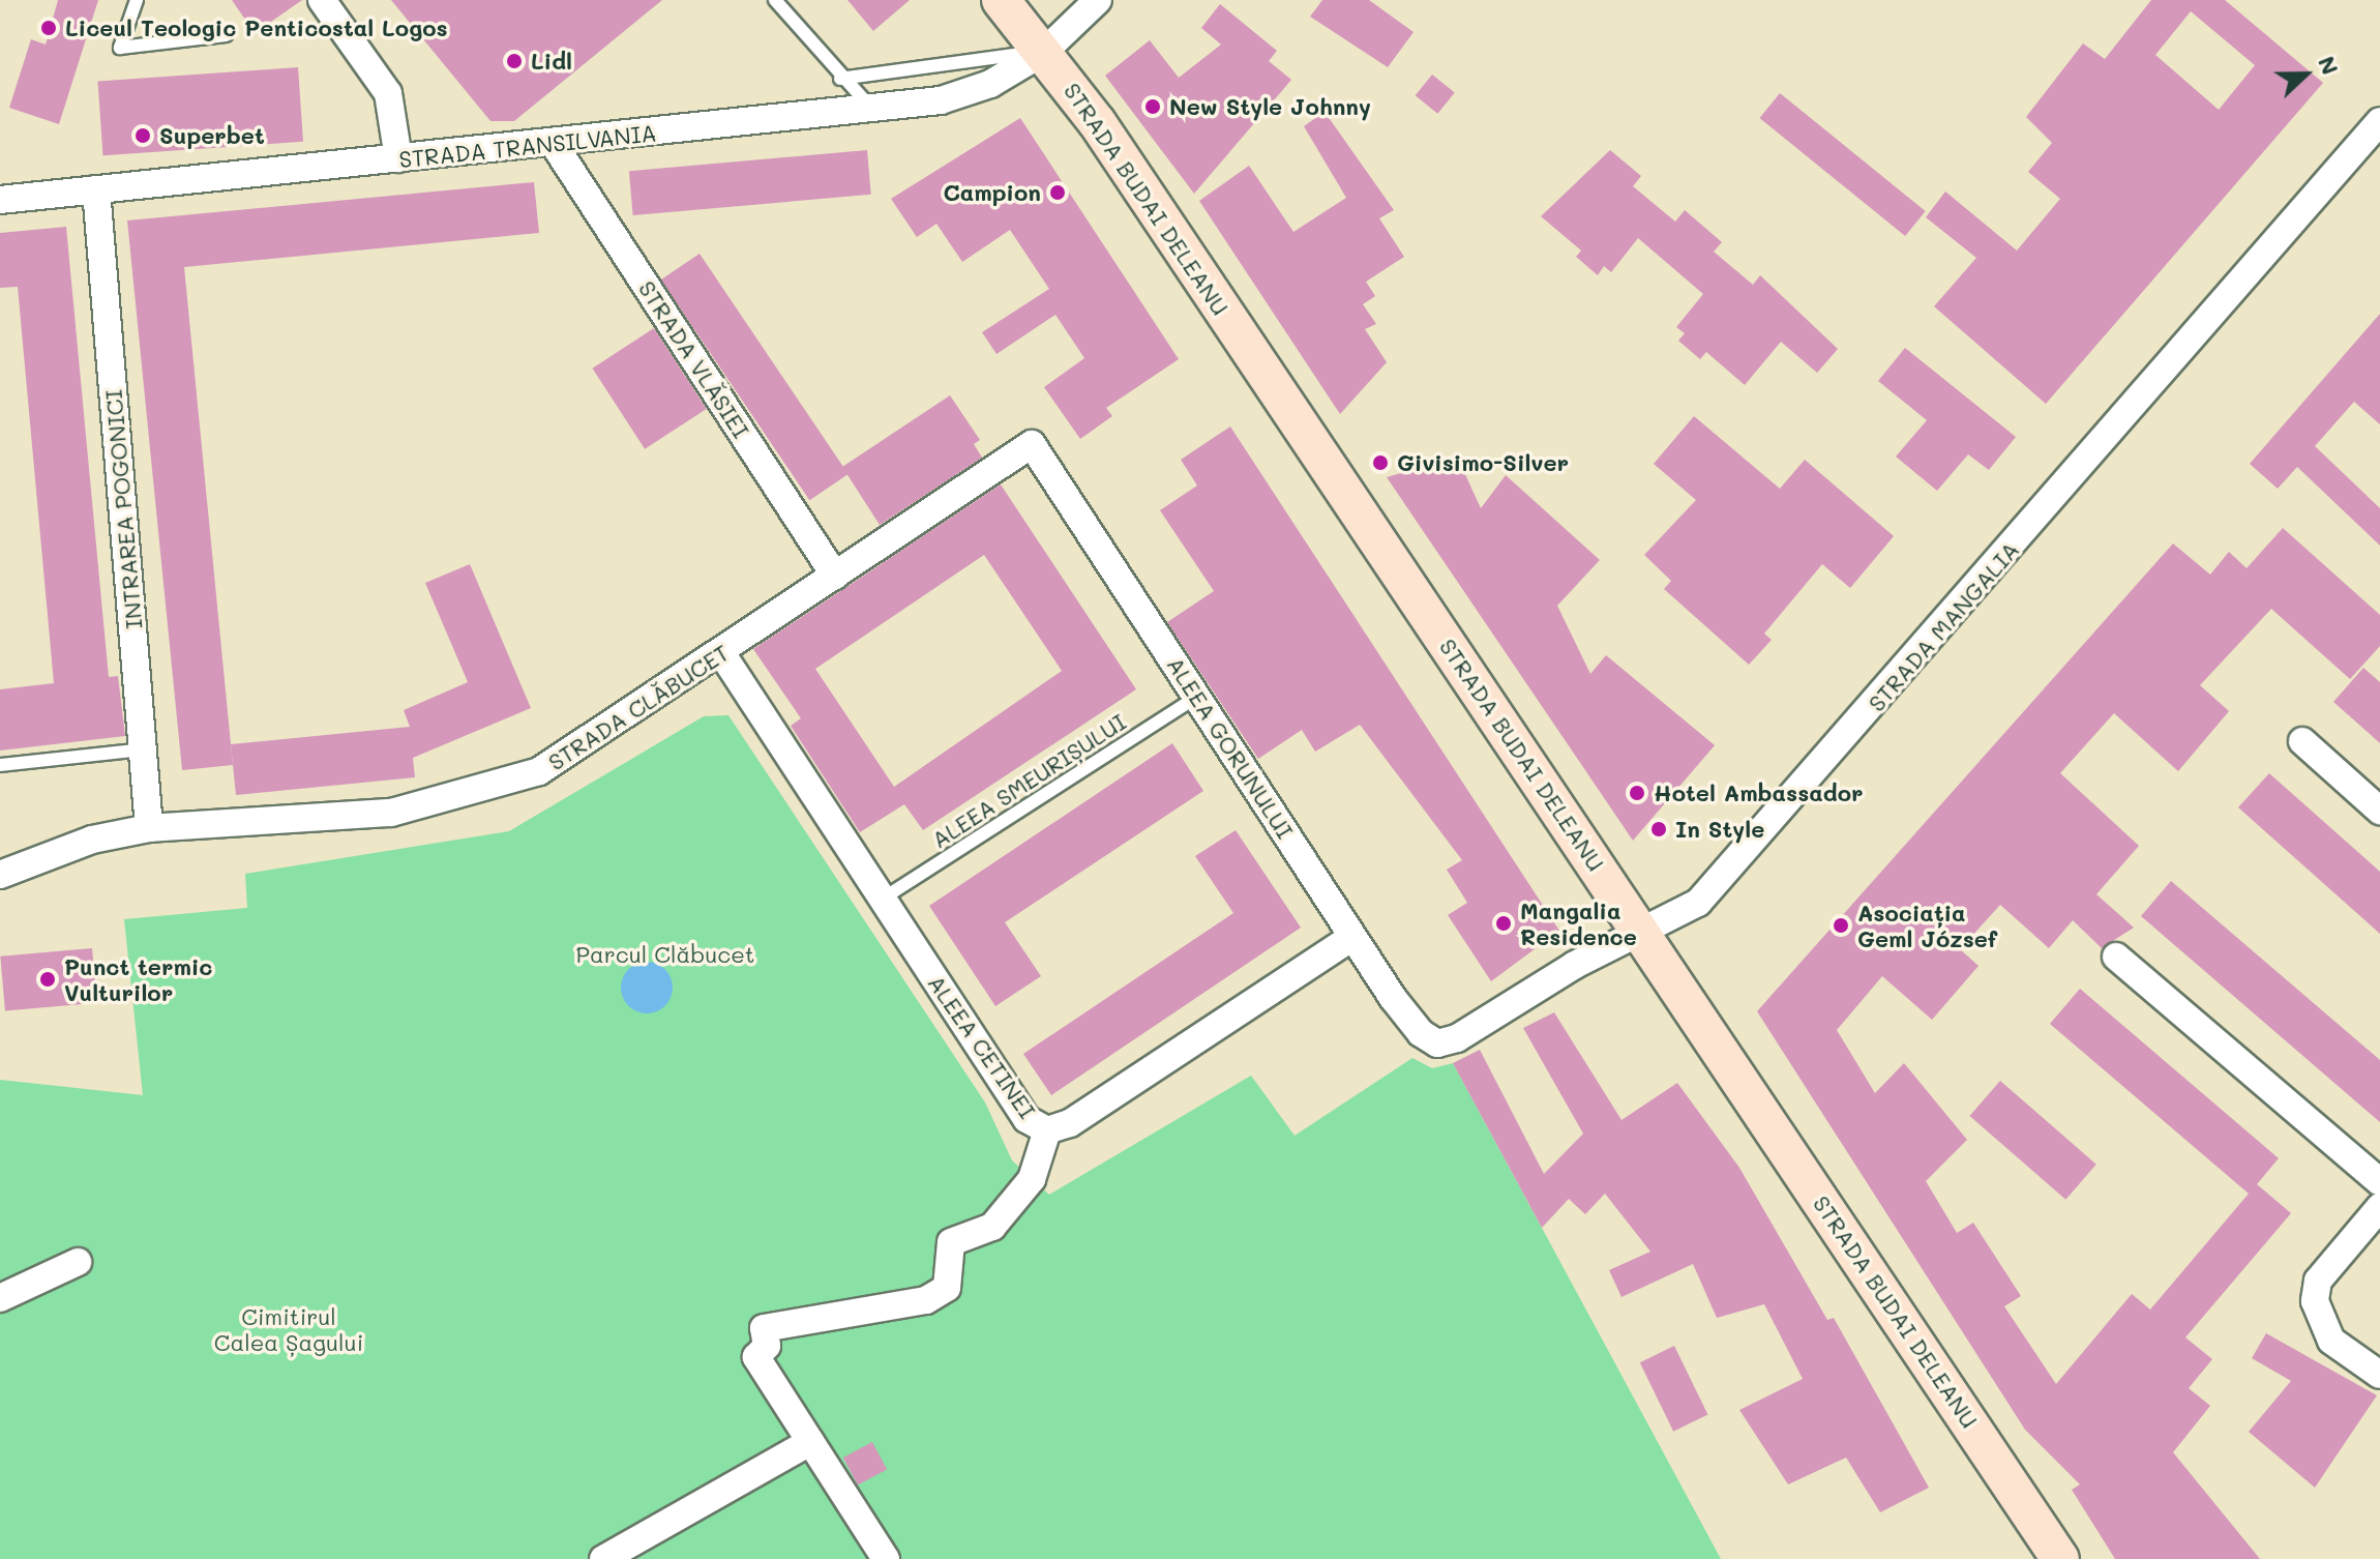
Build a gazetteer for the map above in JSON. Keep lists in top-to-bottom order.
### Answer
{
  "streets": {
    "main road": ["STRADA BUDAI DELEANU"],
    "street": [
      "STRADA TRANSILVANIA",
      "STRADA VLĂSIEI",
      "INTRAREA POGONICI",
      "STRADA MANGALIA",
      "STRADA CLĂBUCET",
      "ALEEA GORUNULUI",
      "ALEEA CETINEI"
    ],
    "lane": ["ALEEA SMEURIȘULUI"]
  },
  "crossings": [
    ["STRADA TRANSILVANIA", "STRADA BUDAI DELEANU"],
    ["STRADA TRANSILVANIA", "STRADA VLĂSIEI"],
    ["STRADA TRANSILVANIA", "INTRAREA POGONICI"],
    ["STRADA BUDAI DELEANU", "STRADA MANGALIA"],
    ["STRADA VLĂSIEI", "STRADA CLĂBUCET"],
    ["INTRAREA POGONICI", "STRADA CLĂBUCET"],
    ["STRADA MANGALIA", "ALEEA GORUNULUI"],
    ["STRADA CLĂBUCET", "ALEEA GORUNULUI"],
    ["STRADA CLĂBUCET", "ALEEA CETINEI"],
    ["ALEEA GORUNULUI", "ALEEA SMEURIȘULUI"],
    ["ALEEA GORUNULUI", "ALEEA CETINEI"],
    ["ALEEA SMEURIȘULUI", "ALEEA CETINEI"]
  ],
  "parks": ["Parcul Clăbucet", "Cimitirul Calea Șagului"],
  "places": [
    "Liceul Teologic Penticostal Logos",
    "Lidl",
    "New Style Johnny",
    "Superbet",
    "Campion",
    "Givisimo-Silver",
    "Hotel Ambassador",
    "In Style",
    "Mangalia Residence",
    "Asociația Geml József",
    "Punct termic Vulturilor"
  ],
  "north": "right"
}
